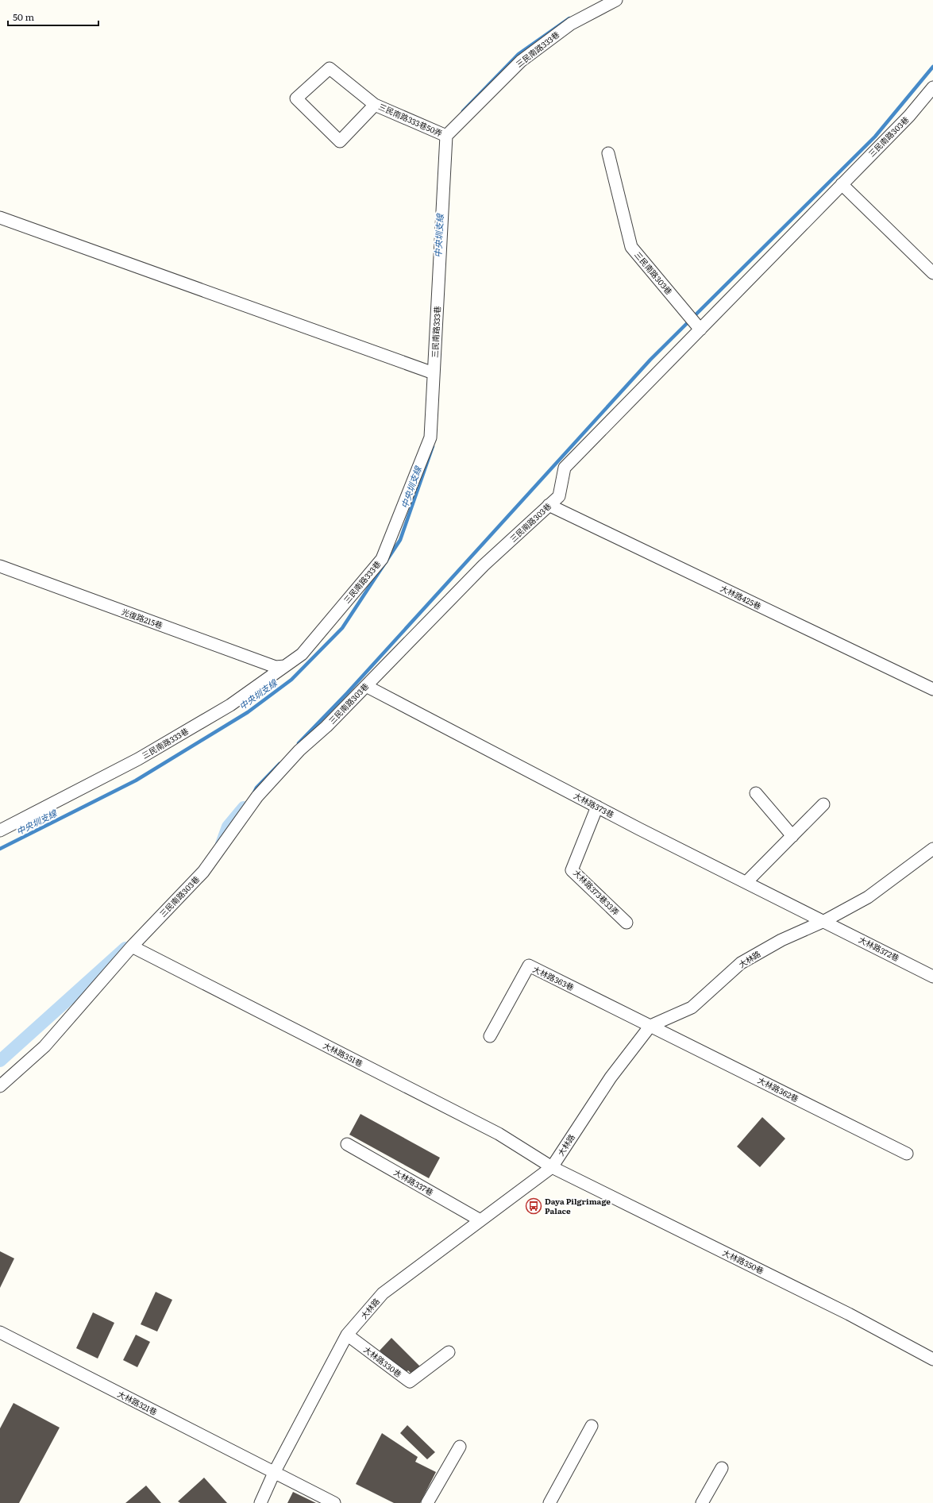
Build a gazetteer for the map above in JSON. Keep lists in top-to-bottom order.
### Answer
{
  "streets": {
    "street": [
      "三民南路333巷",
      "三民南路333巷50弄",
      "三民南路303巷",
      "大林路425巷",
      "光復路215巷",
      "大林路373巷",
      "大林路373巷33弄",
      "大林路372巷",
      "大林路",
      "大林路363巷",
      "大林路351巷",
      "大林路362巷",
      "大林路337巷",
      "大林路350巷",
      "大林路330巷",
      "大林路321巷"
    ]
  },
  "crossings": [
    ["三民南路333巷", "三民南路333巷50弄"],
    ["三民南路333巷", "光復路215巷"],
    ["三民南路303巷", "大林路425巷"],
    ["三民南路303巷", "大林路373巷"],
    ["三民南路303巷", "大林路351巷"],
    ["大林路373巷", "大林路373巷33弄"],
    ["大林路373巷", "大林路372巷"],
    ["大林路373巷", "大林路"],
    ["大林路372巷", "大林路"],
    ["大林路", "大林路363巷"],
    ["大林路", "大林路351巷"],
    ["大林路", "大林路362巷"],
    ["大林路", "大林路337巷"],
    ["大林路", "大林路350巷"],
    ["大林路", "大林路330巷"],
    ["大林路", "大林路321巷"],
    ["大林路363巷", "大林路362巷"],
    ["大林路351巷", "大林路350巷"]
  ],
  "water": ["中央圳支線"],
  "places": {
    "bus stop": ["Daya Pilgrimage Palace"]
  },
  "scale_bar": "50 m"
}
